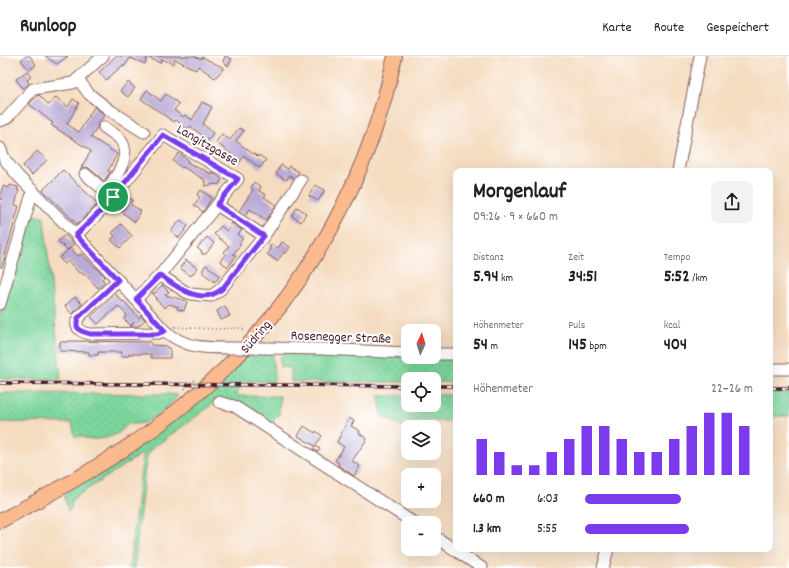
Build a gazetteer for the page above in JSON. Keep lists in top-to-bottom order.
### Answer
{
  "streets": {
    "main road": ["Südring"],
    "street": ["Langitzgasse", "Rosenegger Straße"]
  },
  "crossings": [
    ["Langitzgasse", "Rosenegger Straße"]
  ],
  "north": "top",
  "page": {
    "header": "Runloop",
    "nav": ["Karte", "Route", "Gespeichert"],
    "heading": ["Morgenlauf", "09:26 · 9 × 660 m"],
    "stats": [
      ["Distanz", "5.94 km"],
      ["Zeit", "34:51"],
      ["Tempo", "5:52 /km"],
      ["Höhenmeter", "54 m"],
      ["Puls", "145 bpm"],
      ["kcal", "404"]
    ],
    "map_buttons": ["+", "−"],
    "chart": ["Höhenmeter", "22–26 m"],
    "list": [
      {
        "name": "660 m",
        "note": "6:03"
      },
      {
        "name": "1.3 km",
        "note": "5:55"
      }
    ]
  }
}
